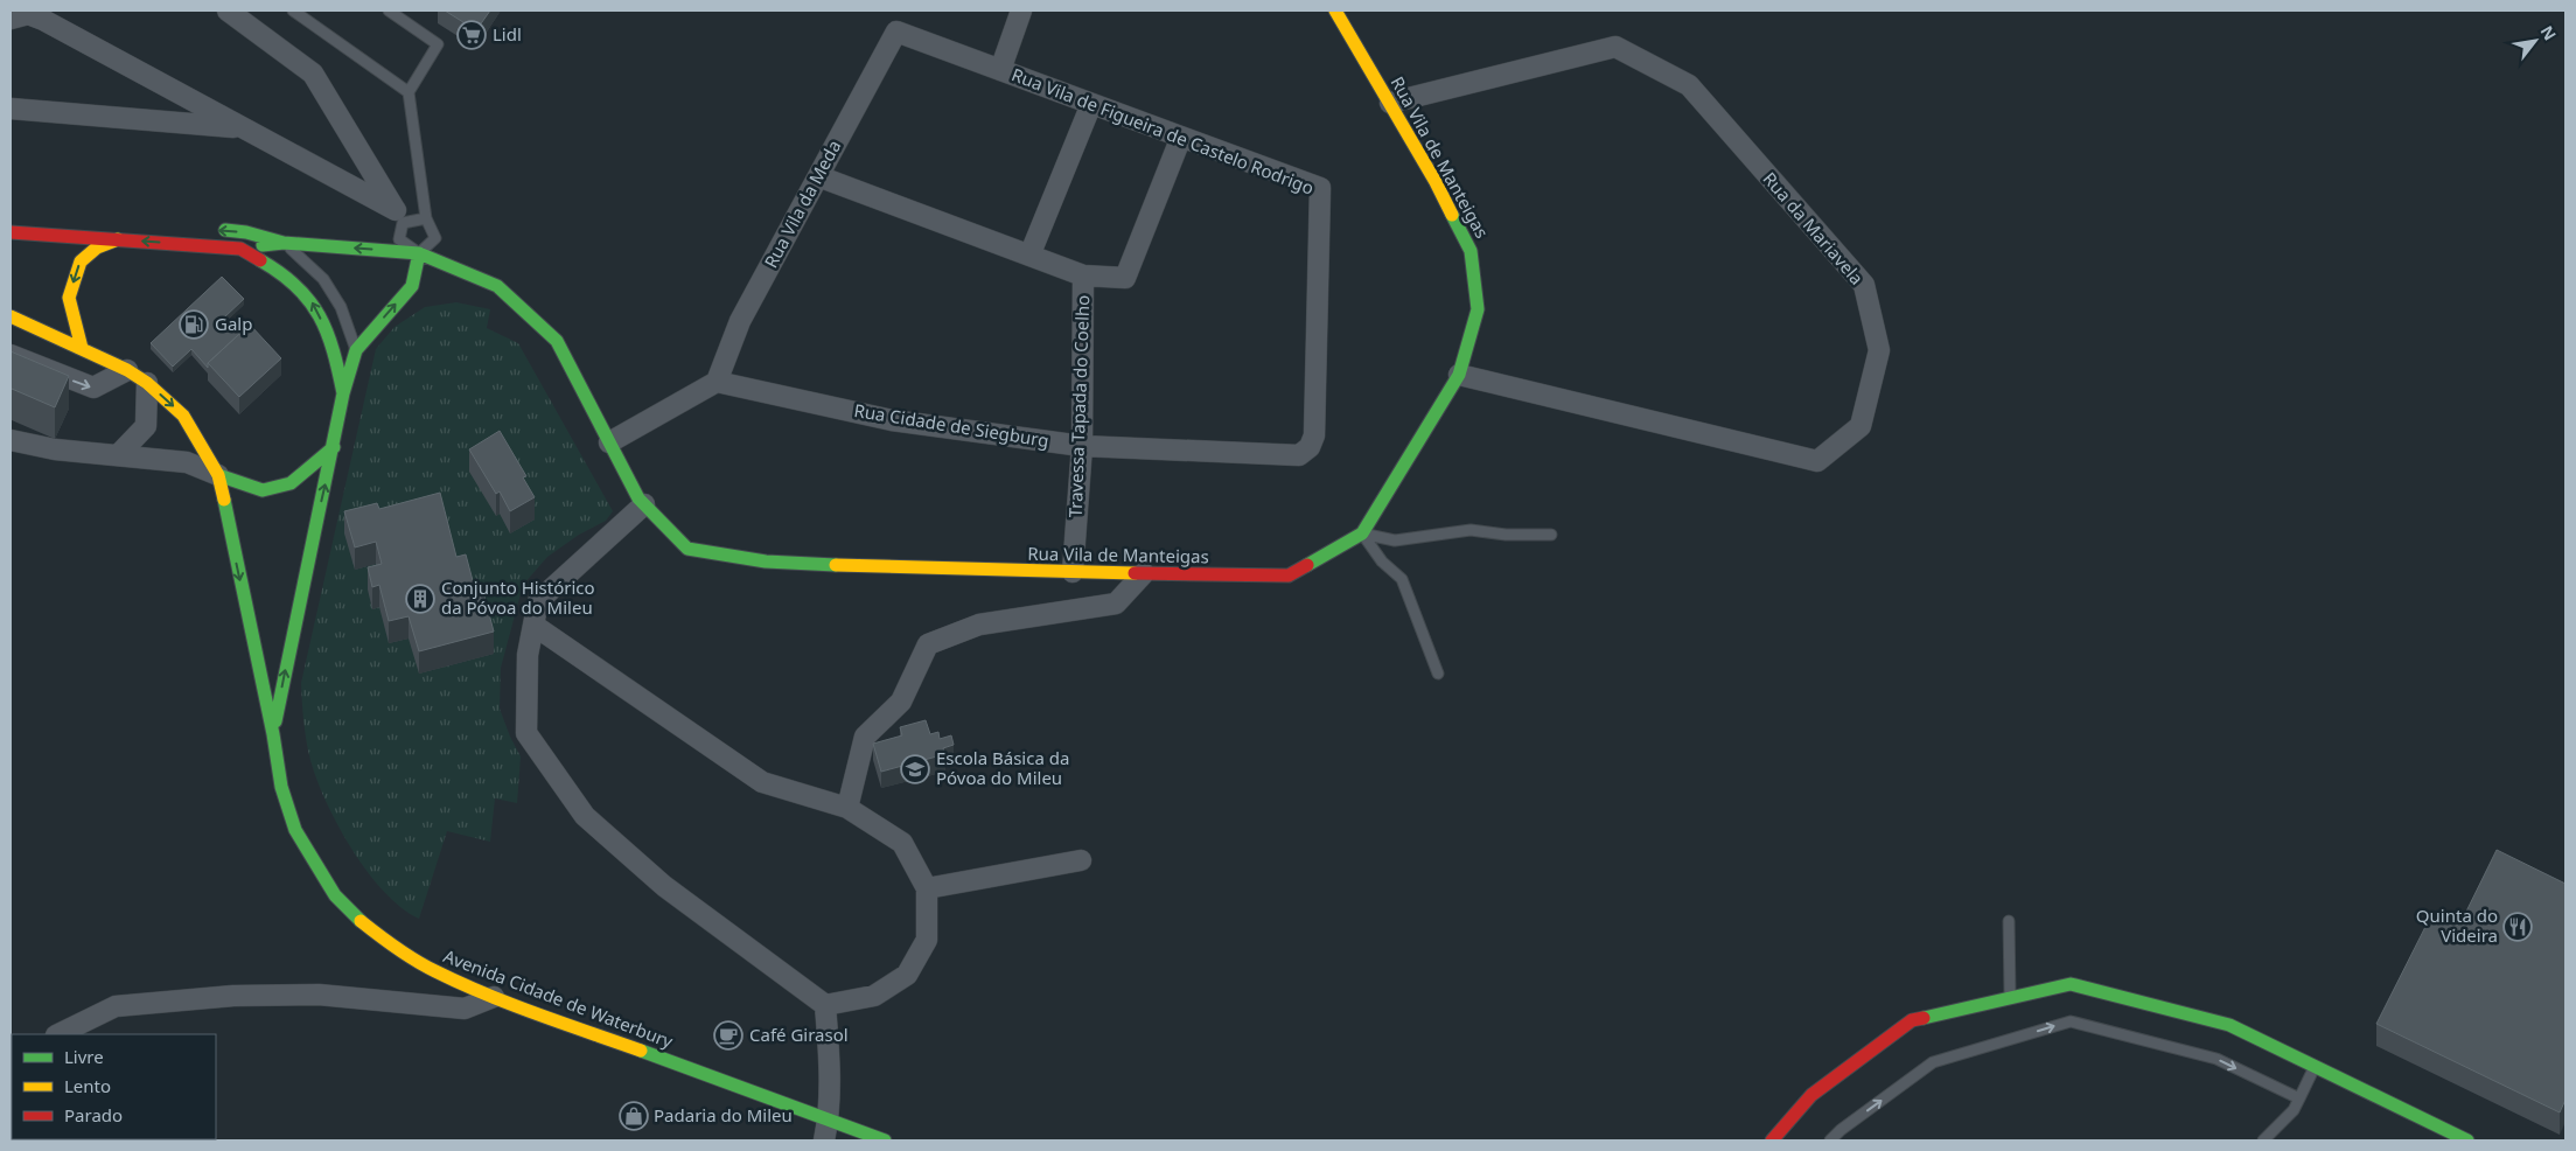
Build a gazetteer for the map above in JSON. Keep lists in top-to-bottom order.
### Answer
{
  "streets": {
    "main road": ["Rua Vila de Manteigas", "Avenida Cidade de Waterbury"],
    "street": [
      "Rua Vila de Figueira de Castelo Rodrigo",
      "Rua Vila da Meda",
      "Rua da Mariavela",
      "Travessa Tapada do Coelho",
      "Rua Cidade de Siegburg"
    ]
  },
  "crossings": [
    ["Rua Vila de Figueira de Castelo Rodrigo", "Rua Vila da Meda"],
    ["Rua Vila de Figueira de Castelo Rodrigo", "Rua Cidade de Siegburg"],
    ["Rua Vila de Manteigas", "Rua da Mariavela"],
    ["Rua Vila de Manteigas", "Travessa Tapada do Coelho"],
    ["Rua Vila da Meda", "Rua Cidade de Siegburg"],
    ["Travessa Tapada do Coelho", "Rua Cidade de Siegburg"]
  ],
  "places": {
    "supermarket": ["Lidl"],
    "fuel station": ["Galp"],
    "building": ["Conjunto Histórico da Póvoa do Mileu"],
    "school or university": ["Escola Básica da Póvoa do Mileu"],
    "restaurant": ["Quinta do Videira"],
    "cafe": ["Café Girasol"],
    "shop": ["Padaria do Mileu"]
  },
  "legend": ["Livre", "Lento", "Parado"],
  "north": "top right"
}
